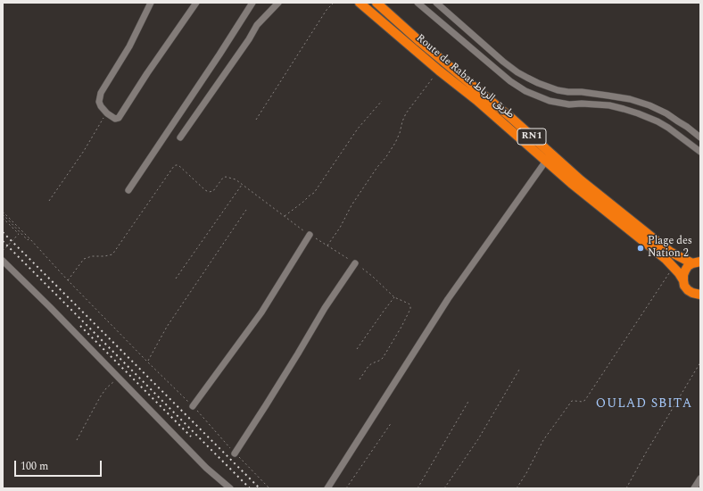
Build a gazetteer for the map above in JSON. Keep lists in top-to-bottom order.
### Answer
{
  "streets": {
    "highway": ["Route de Rabat طريق الرباط", "RN1"]
  },
  "crossings": [
    ["Route de Rabat طريق الرباط", "RN1"]
  ],
  "districts": ["OULAD SBITA"],
  "places": ["Plage des Nation 2"],
  "scale_bar": "100 m"
}
